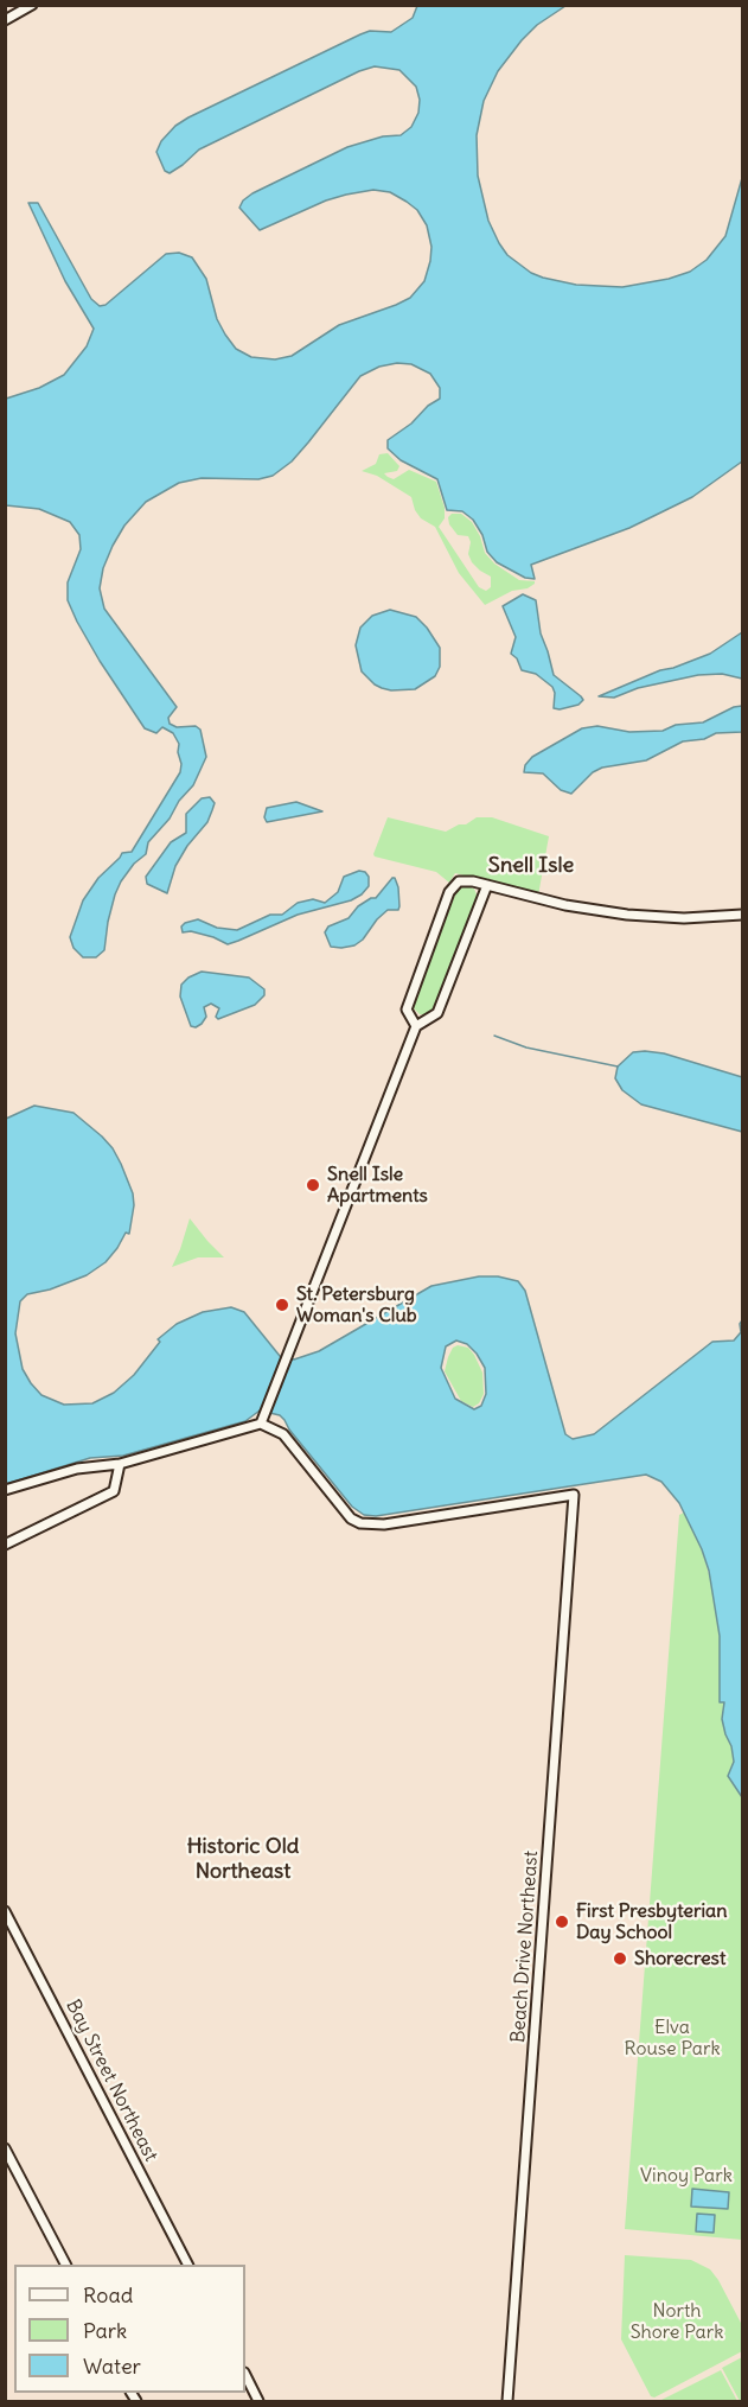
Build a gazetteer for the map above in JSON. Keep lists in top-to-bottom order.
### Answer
{
  "streets": {
    "street": ["Beach Drive Northeast", "Bay Street Northeast"]
  },
  "districts": ["Snell Isle", "Historic Old Northeast"],
  "parks": ["Elva Rouse Park", "Vinoy Park", "North Shore Park"],
  "places": [
    "Snell Isle Apartments",
    "St. Petersburg Woman's Club",
    "First Presbyterian Day School",
    "Shorecrest"
  ],
  "legend": ["Road", "Park", "Water"]
}
